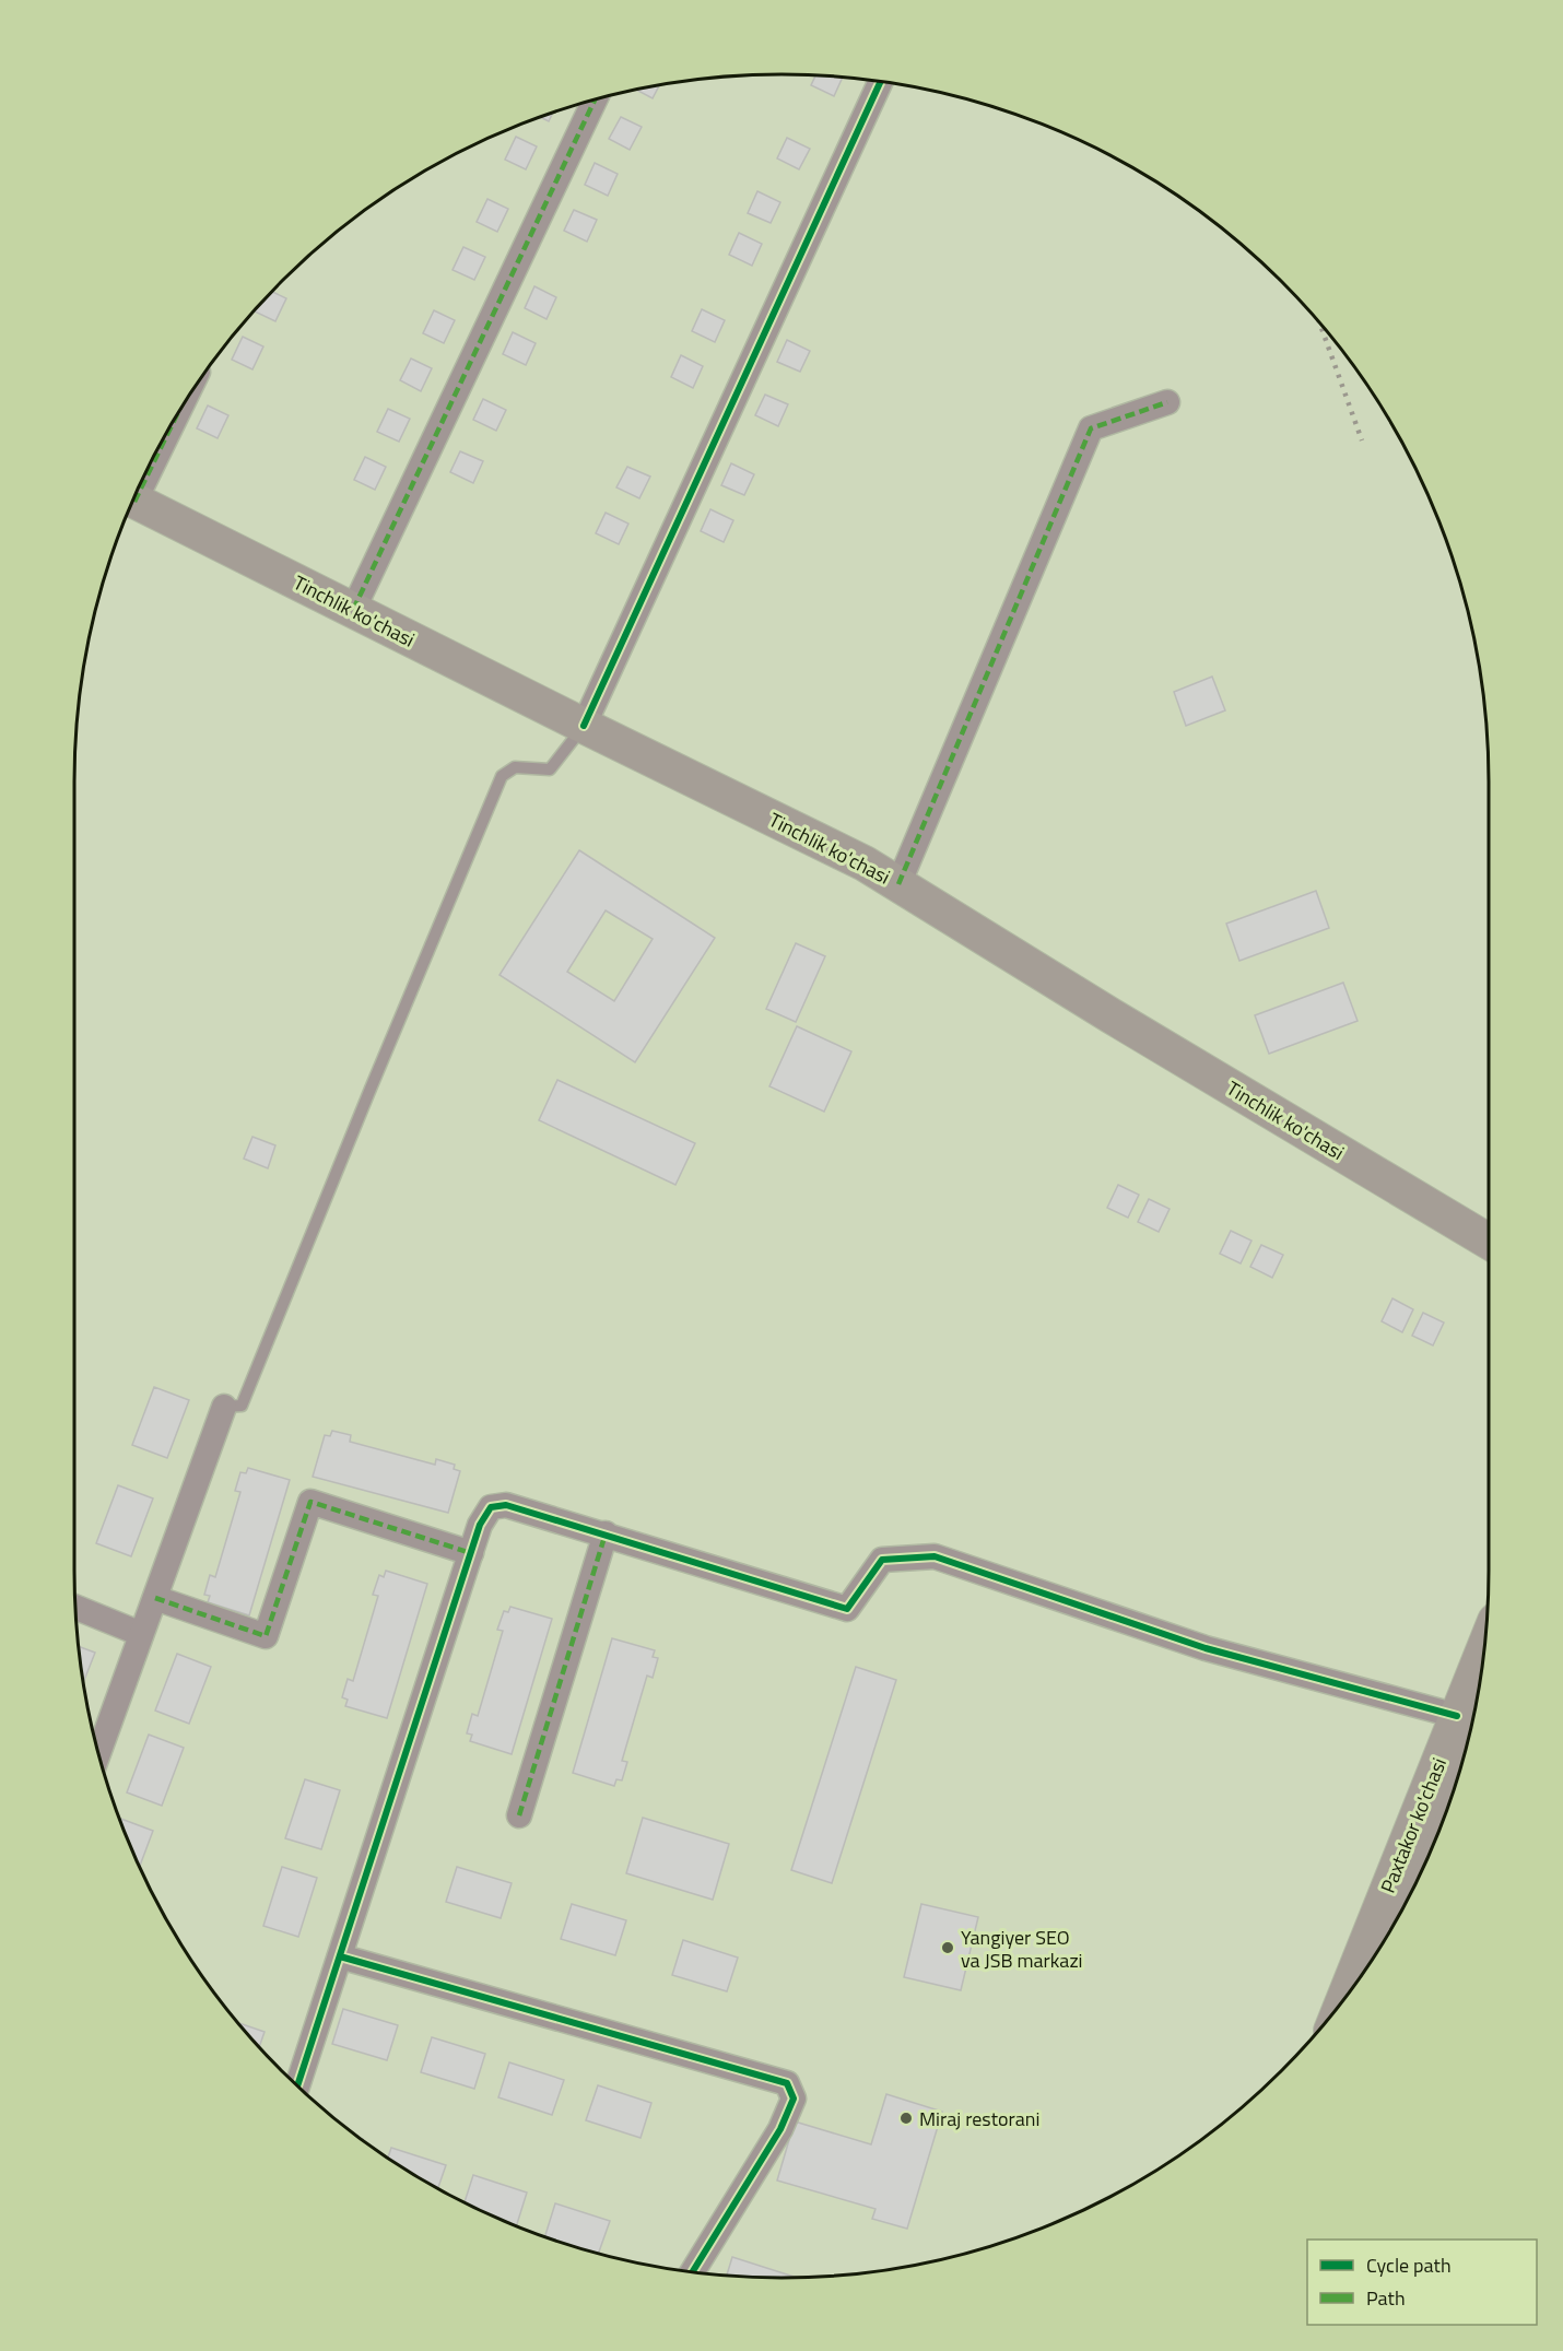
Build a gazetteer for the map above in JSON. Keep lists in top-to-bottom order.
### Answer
{
  "streets": {
    "main road": ["Tinchlik ko'chasi", "Paxtakor ko'chasi"]
  },
  "places": ["Yangiyer SEO va JSB markazi", "Miraj restorani"],
  "legend": ["Cycle path", "Path"]
}
